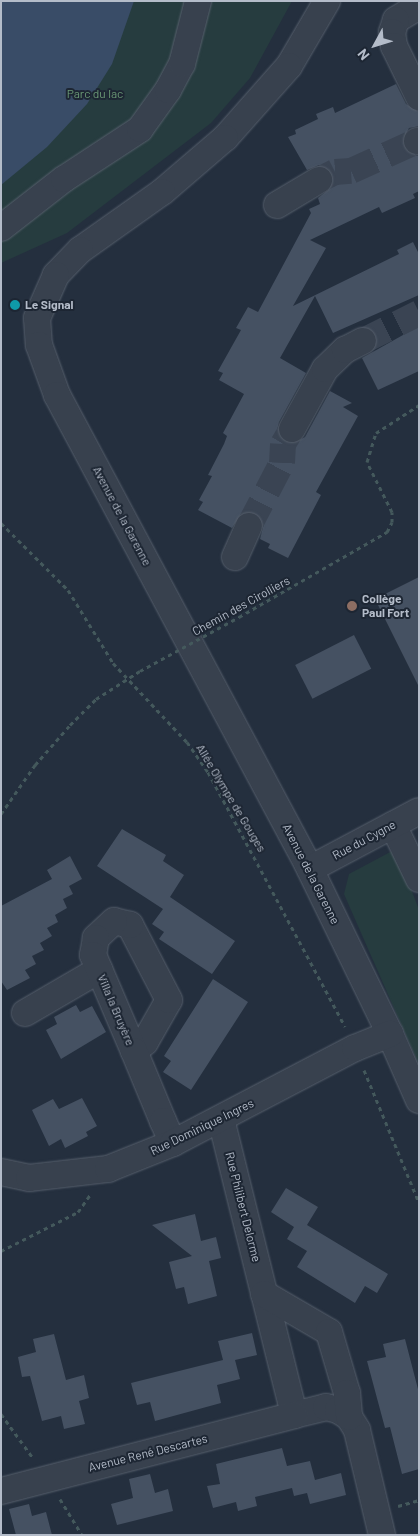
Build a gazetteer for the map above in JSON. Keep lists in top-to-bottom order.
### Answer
{
  "streets": {
    "street": [
      "Avenue de la Garenne",
      "Rue du Cygne",
      "Villa la Bruyère",
      "Rue Dominique Ingres",
      "Rue Philibert Delorme",
      "Avenue René Descartes"
    ],
    "path": ["Chemin des Cirolliers", "Allée Olympe de Gouges"]
  },
  "crossings": [
    ["Avenue de la Garenne", "Rue du Cygne"],
    ["Avenue de la Garenne", "Rue Dominique Ingres"],
    ["Chemin des Cirolliers", "Allée Olympe de Gouges"],
    ["Villa la Bruyère", "Rue Dominique Ingres"],
    ["Rue Dominique Ingres", "Rue Philibert Delorme"],
    ["Rue Philibert Delorme", "Avenue René Descartes"]
  ],
  "parks": ["Parc du lac"],
  "places": ["Le Signal", "Collège Paul Fort"],
  "north": "bottom left"
}
